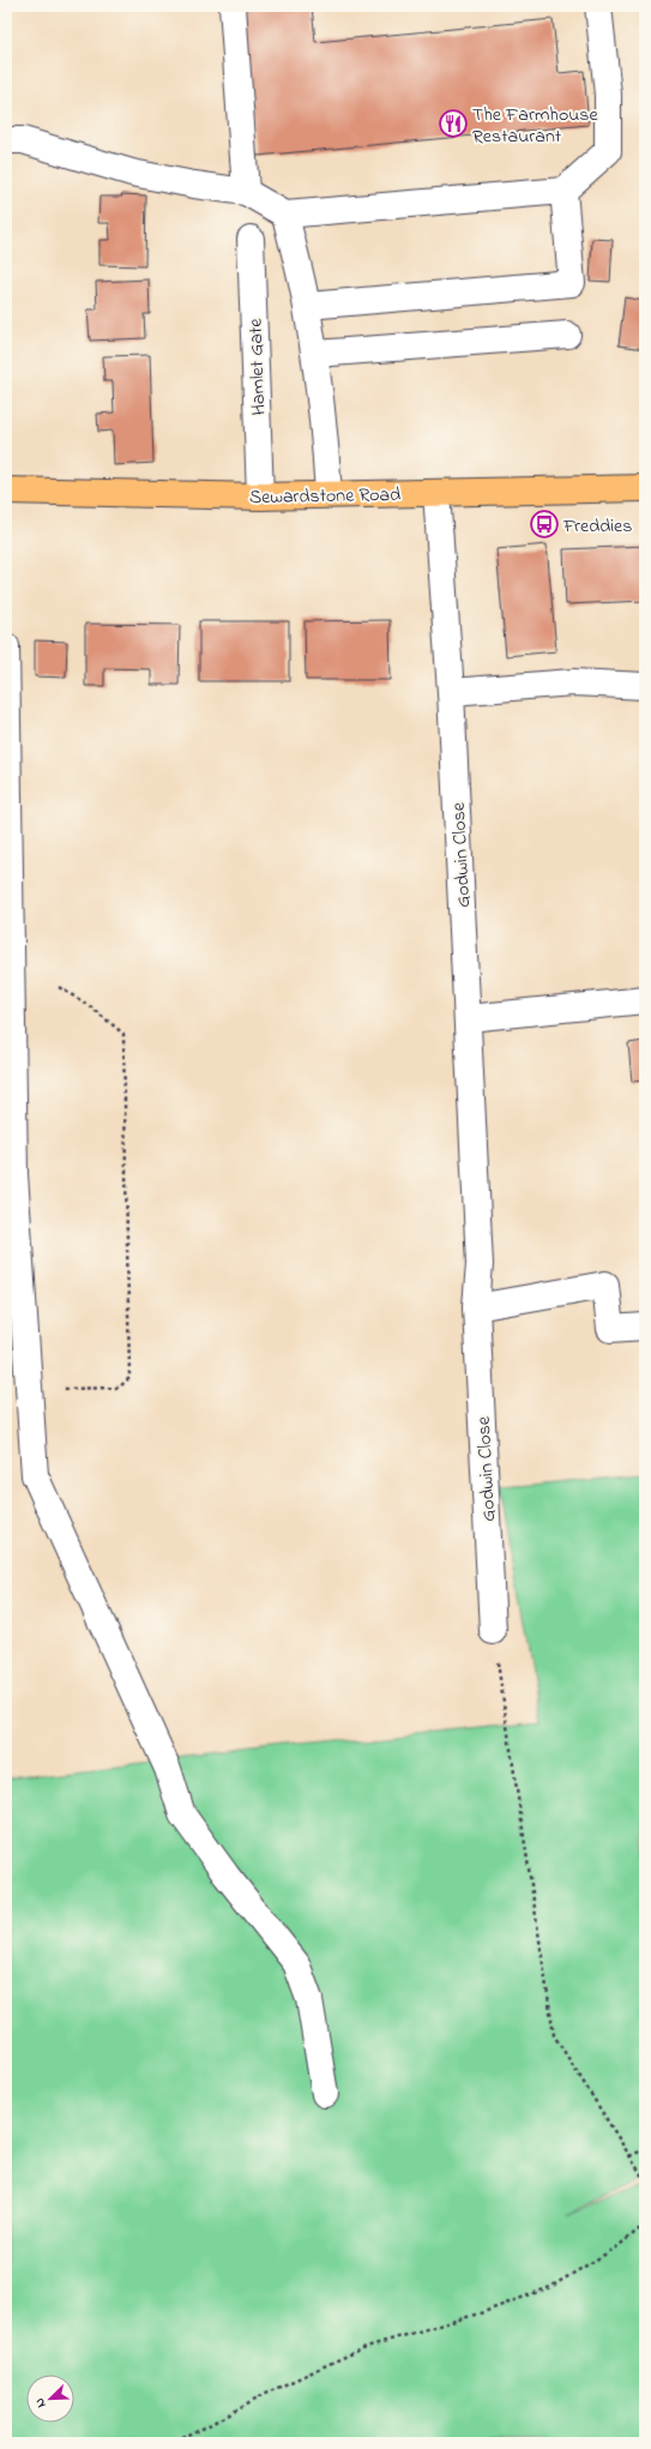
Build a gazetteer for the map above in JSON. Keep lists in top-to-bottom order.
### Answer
{
  "streets": {
    "main road": ["Sewardstone Road"],
    "street": ["Hamlet Gate", "Godwin Close"]
  },
  "crossings": [
    ["Hamlet Gate", "Sewardstone Road"],
    ["Sewardstone Road", "Godwin Close"]
  ],
  "places": {
    "restaurant": ["The Farmhouse Restaurant"],
    "bus stop": ["Freddies"]
  },
  "north": "bottom left"
}
